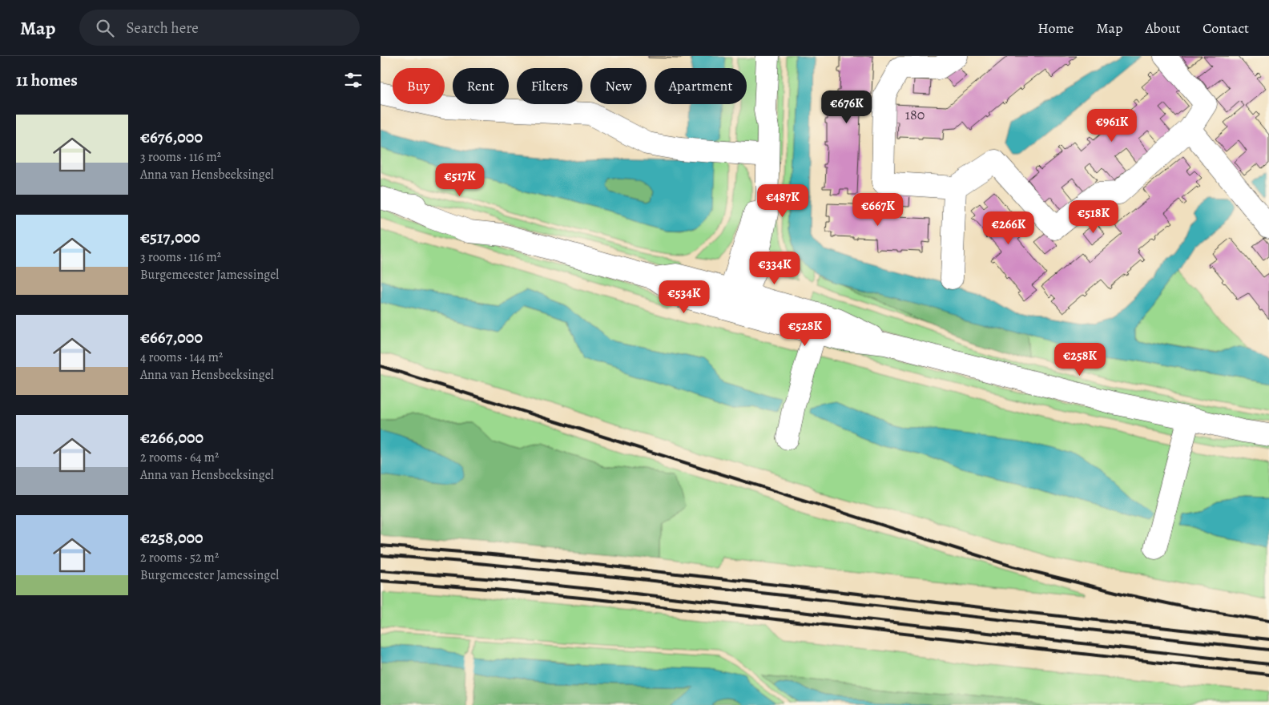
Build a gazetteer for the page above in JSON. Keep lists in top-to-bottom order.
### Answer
{
  "house_numbers": ["180"],
  "page": {
    "header": "Map",
    "search": "Search here",
    "nav": [
      "Home",
      "Map",
      "About",
      "Contact"
    ],
    "heading": "11 homes",
    "chip": [
      "Buy",
      "Rent",
      "Filters",
      "New",
      "Apartment"
    ],
    "price": [
      "€676K",
      "€961K",
      "€517K",
      "€487K",
      "€667K",
      "€518K",
      "€266K",
      "€334K",
      "€534K",
      "€528K",
      "€258K"
    ],
    "list": [
      {
        "name": "€676,000",
        "note": "3 rooms · 116 m² · Anna van Hensbeeksingel"
      },
      {
        "name": "€517,000",
        "note": "3 rooms · 116 m² · Burgemeester Jamessingel"
      },
      {
        "name": "€667,000",
        "note": "4 rooms · 144 m² · Anna van Hensbeeksingel"
      },
      {
        "name": "€266,000",
        "note": "2 rooms · 64 m² · Anna van Hensbeeksingel"
      },
      {
        "name": "€258,000",
        "note": "2 rooms · 52 m² · Burgemeester Jamessingel"
      }
    ]
  }
}
